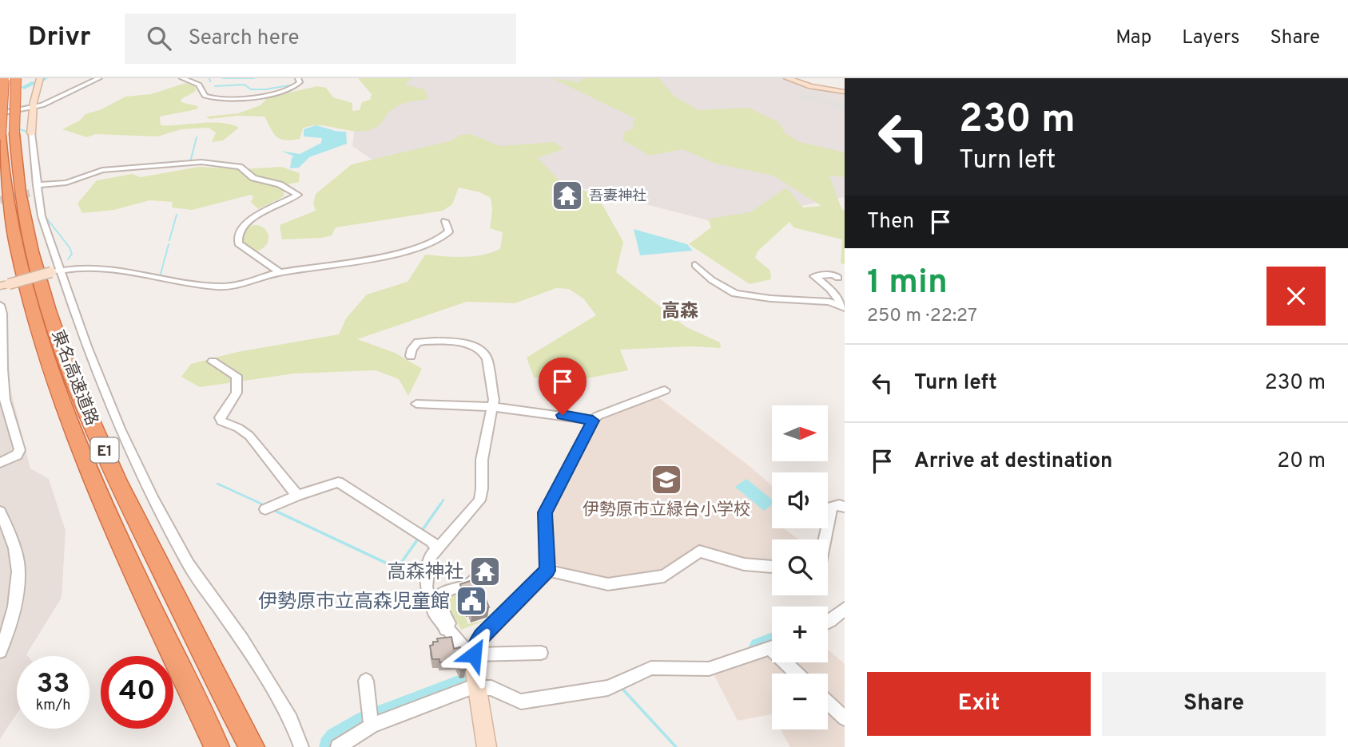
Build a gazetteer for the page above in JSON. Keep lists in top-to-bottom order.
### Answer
{
  "streets": {
    "highway": ["東名高速道路", "E1"]
  },
  "districts": ["高森"],
  "places": {
    "temple": ["吾妻神社", "高森神社"],
    "school or university": ["伊勢原市立緑台小学校"],
    "public building": ["伊勢原市立高森児童館"]
  },
  "north": "right",
  "page": {
    "header": "Drivr",
    "search": "Search here",
    "nav": ["Map", "Layers", "Share"],
    "turn": ["230 m", "Turn left"],
    "then": "Then",
    "heading": ["1 min", "250 m · 22:27"],
    "list": [
      {
        "name": "Turn left",
        "value": "230 m"
      },
      {
        "name": "Arrive at destination",
        "value": "20 m"
      }
    ],
    "map_buttons": ["+", "−"],
    "speed": "33 km/h",
    "limit": "40",
    "buttons": ["Exit", "Share"]
  }
}
